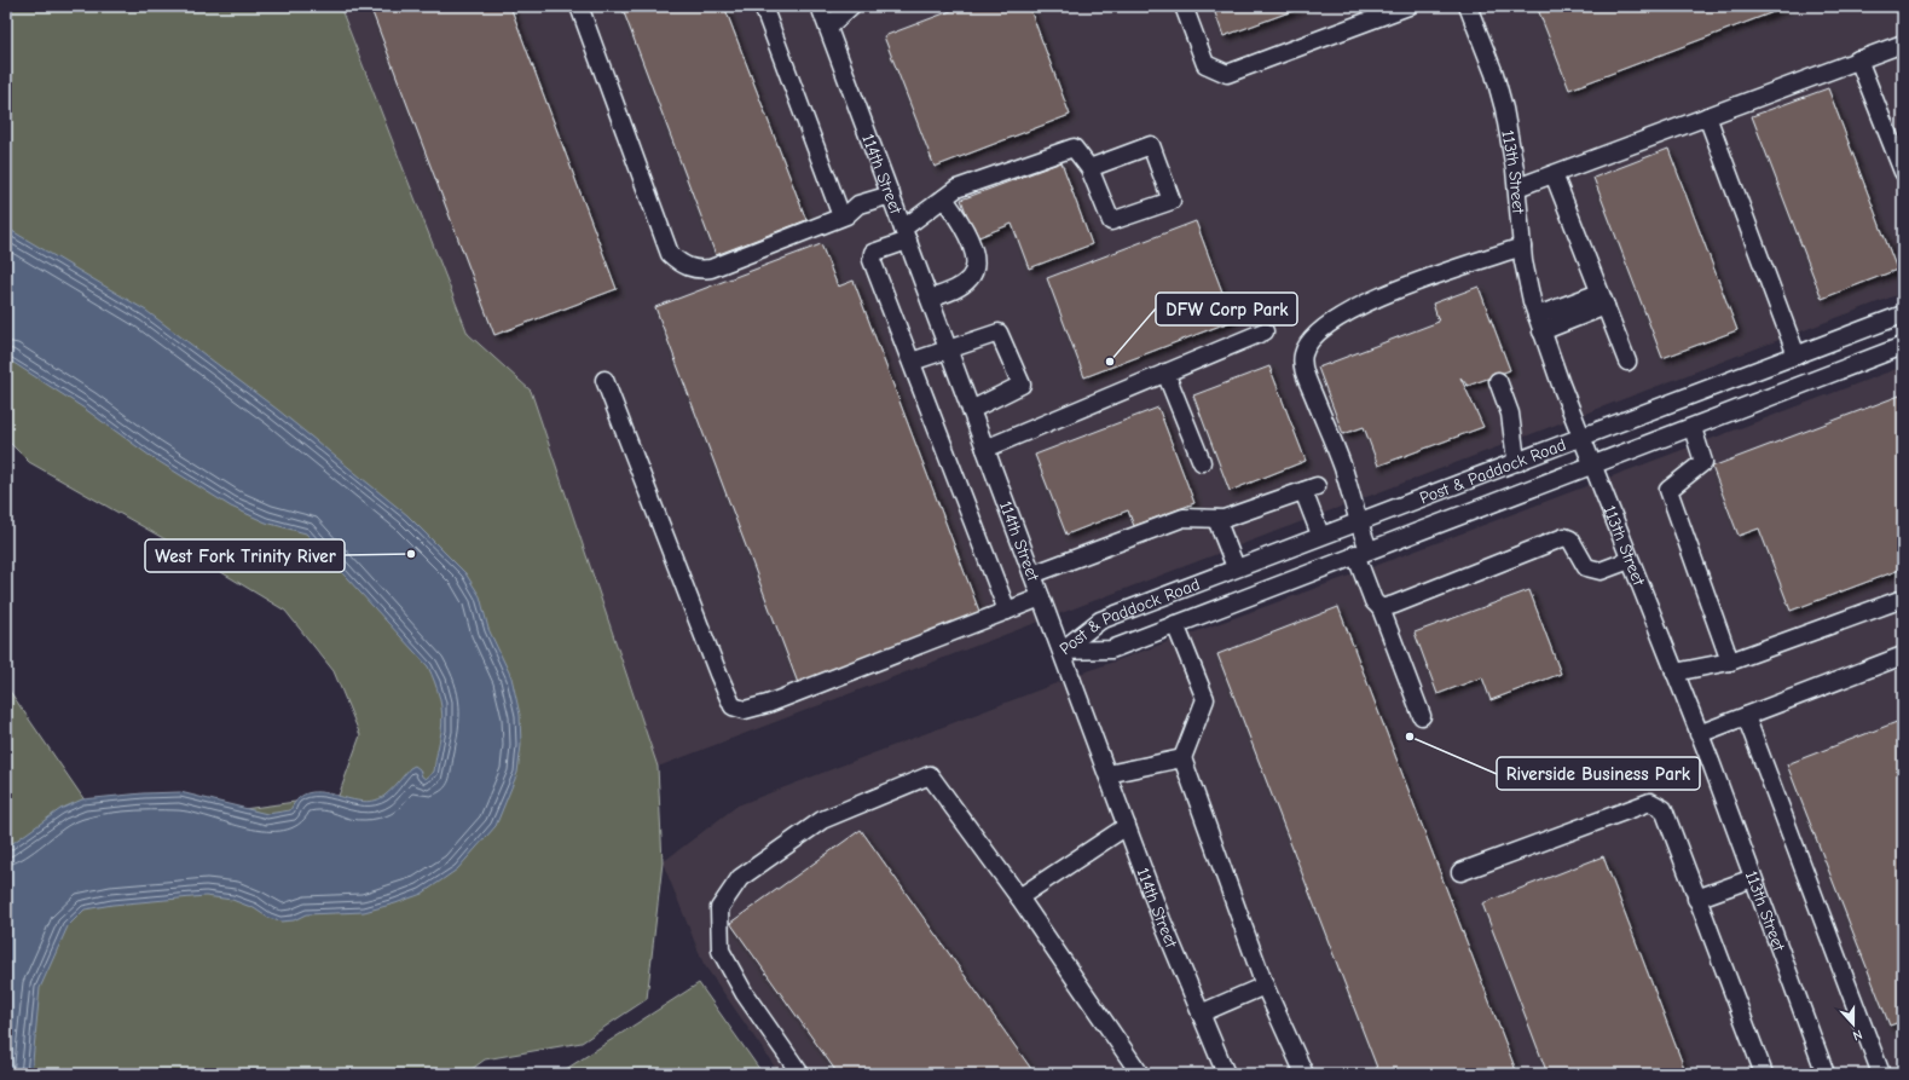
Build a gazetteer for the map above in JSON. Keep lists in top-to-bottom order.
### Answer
{
  "streets": {
    "street": ["113th Street", "114th Street", "Post & Paddock Road"]
  },
  "crossings": [
    ["113th Street", "Post & Paddock Road"],
    ["114th Street", "Post & Paddock Road"]
  ],
  "places": ["DFW Corp Park", "West Fork Trinity River", "Riverside Business Park"],
  "north": "bottom"
}
